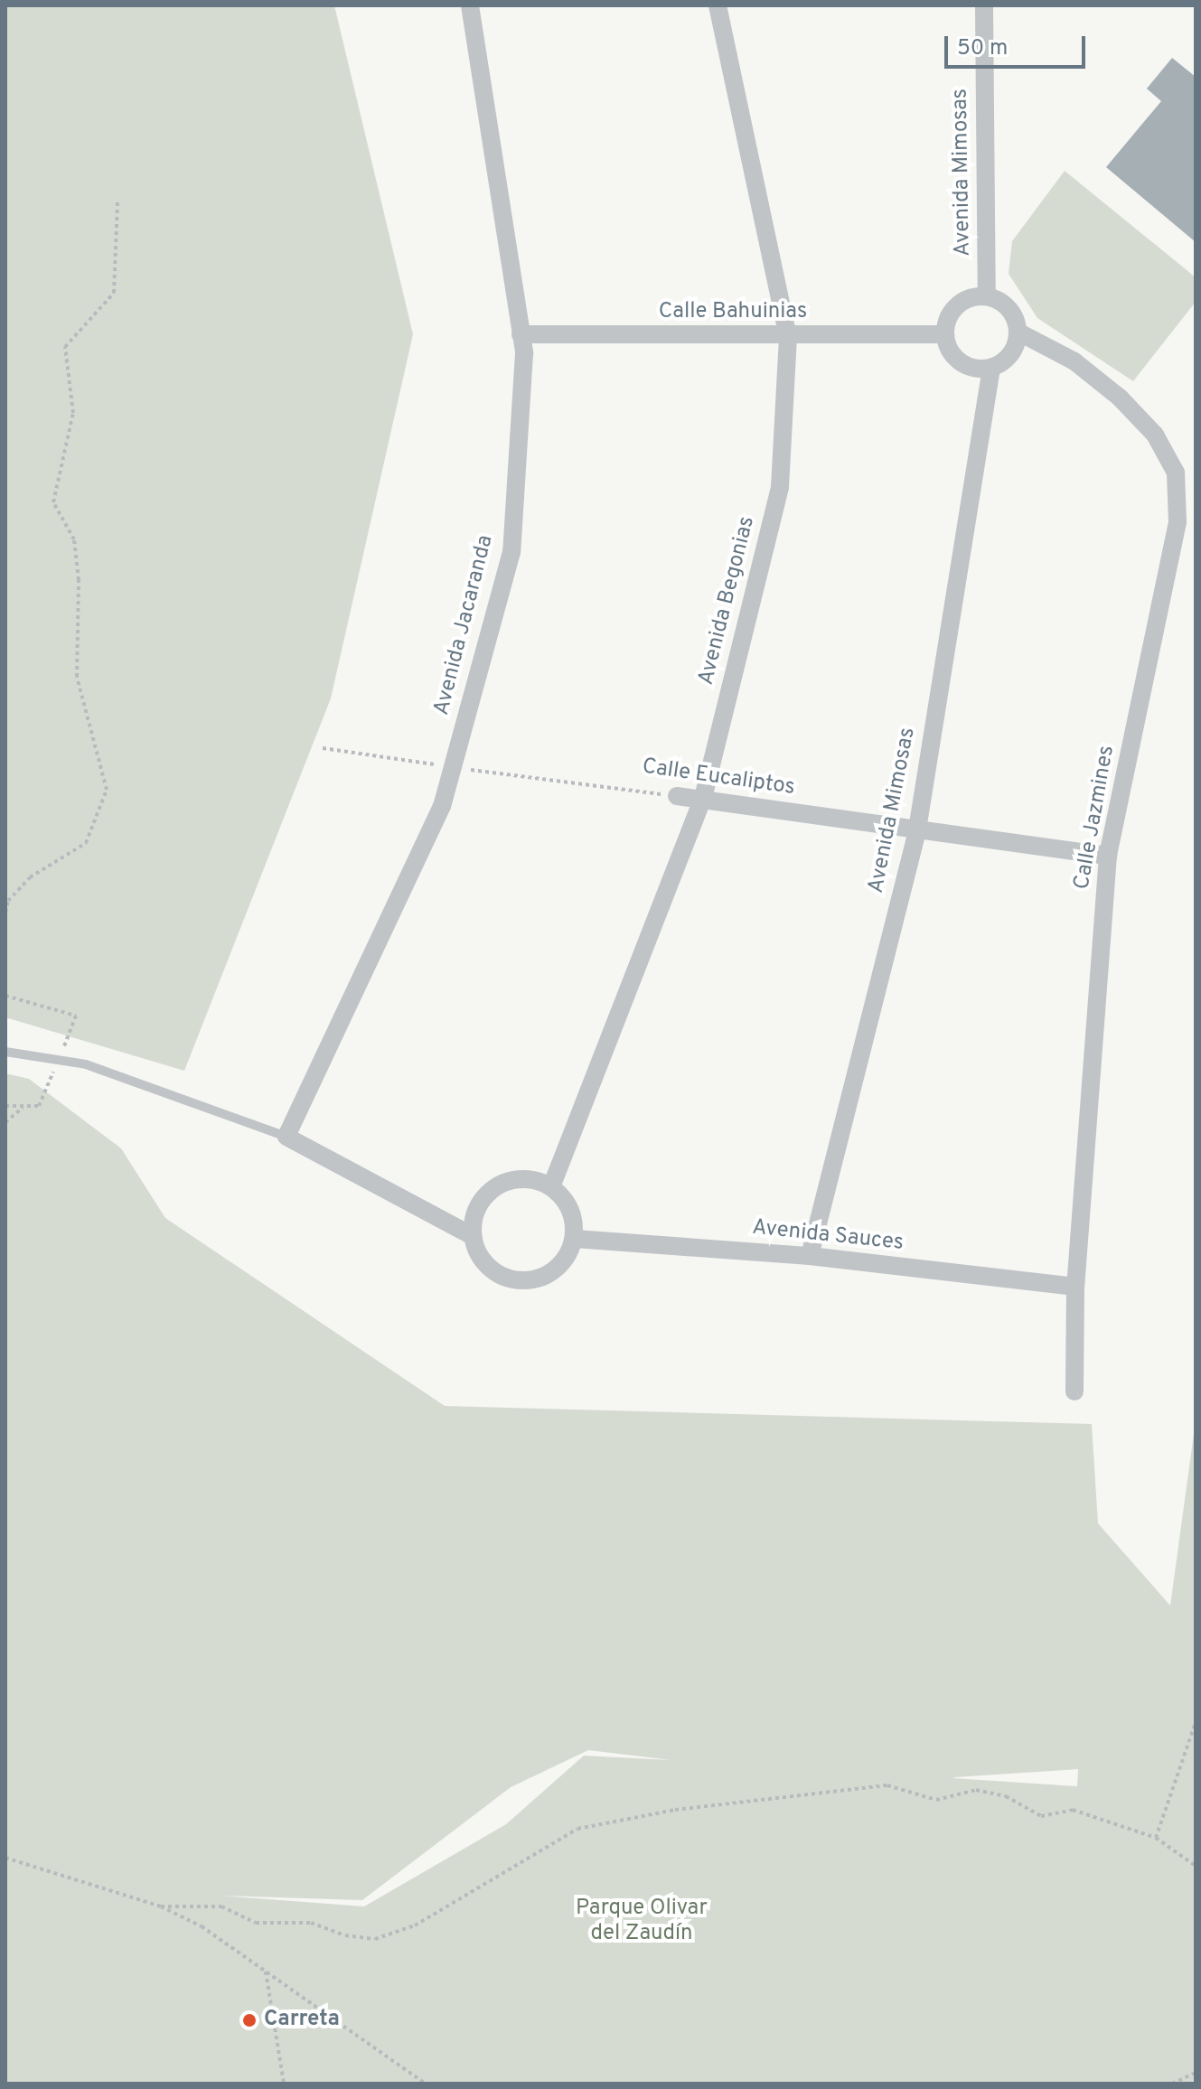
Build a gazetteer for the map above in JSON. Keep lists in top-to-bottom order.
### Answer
{
  "streets": {
    "street": [
      "Avenida Mimosas",
      "Calle Bahuinias",
      "Avenida Begonias",
      "Avenida Jacaranda",
      "Calle Eucaliptos",
      "Calle Jazmines",
      "Avenida Sauces"
    ]
  },
  "crossings": [
    ["Avenida Mimosas", "Calle Bahuinias"],
    ["Avenida Mimosas", "Calle Eucaliptos"],
    ["Avenida Mimosas", "Calle Jazmines"],
    ["Avenida Mimosas", "Avenida Sauces"],
    ["Calle Bahuinias", "Avenida Begonias"],
    ["Calle Bahuinias", "Avenida Jacaranda"],
    ["Calle Bahuinias", "Calle Jazmines"],
    ["Avenida Begonias", "Calle Eucaliptos"],
    ["Avenida Begonias", "Avenida Sauces"],
    ["Avenida Jacaranda", "Calle Eucaliptos"],
    ["Calle Eucaliptos", "Calle Jazmines"],
    ["Calle Jazmines", "Avenida Sauces"]
  ],
  "parks": ["Parque Olivar del Zaudín"],
  "places": ["Carreta"],
  "scale_bar": "50 m"
}
